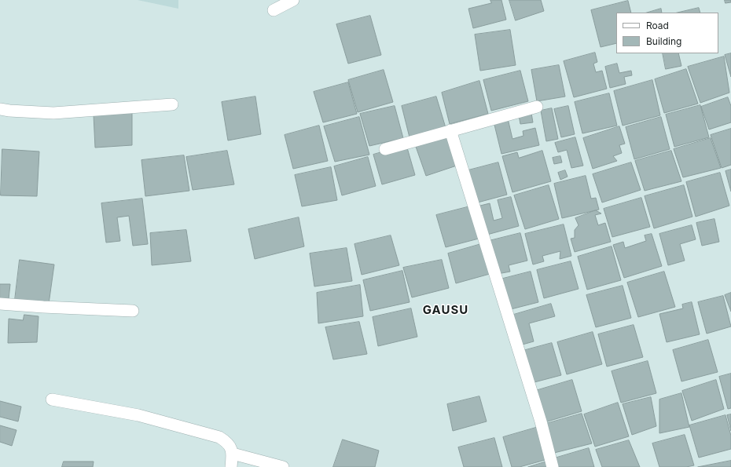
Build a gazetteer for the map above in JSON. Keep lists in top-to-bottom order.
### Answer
{
  "districts": ["GAUSU"],
  "legend": ["Road", "Building"]
}
